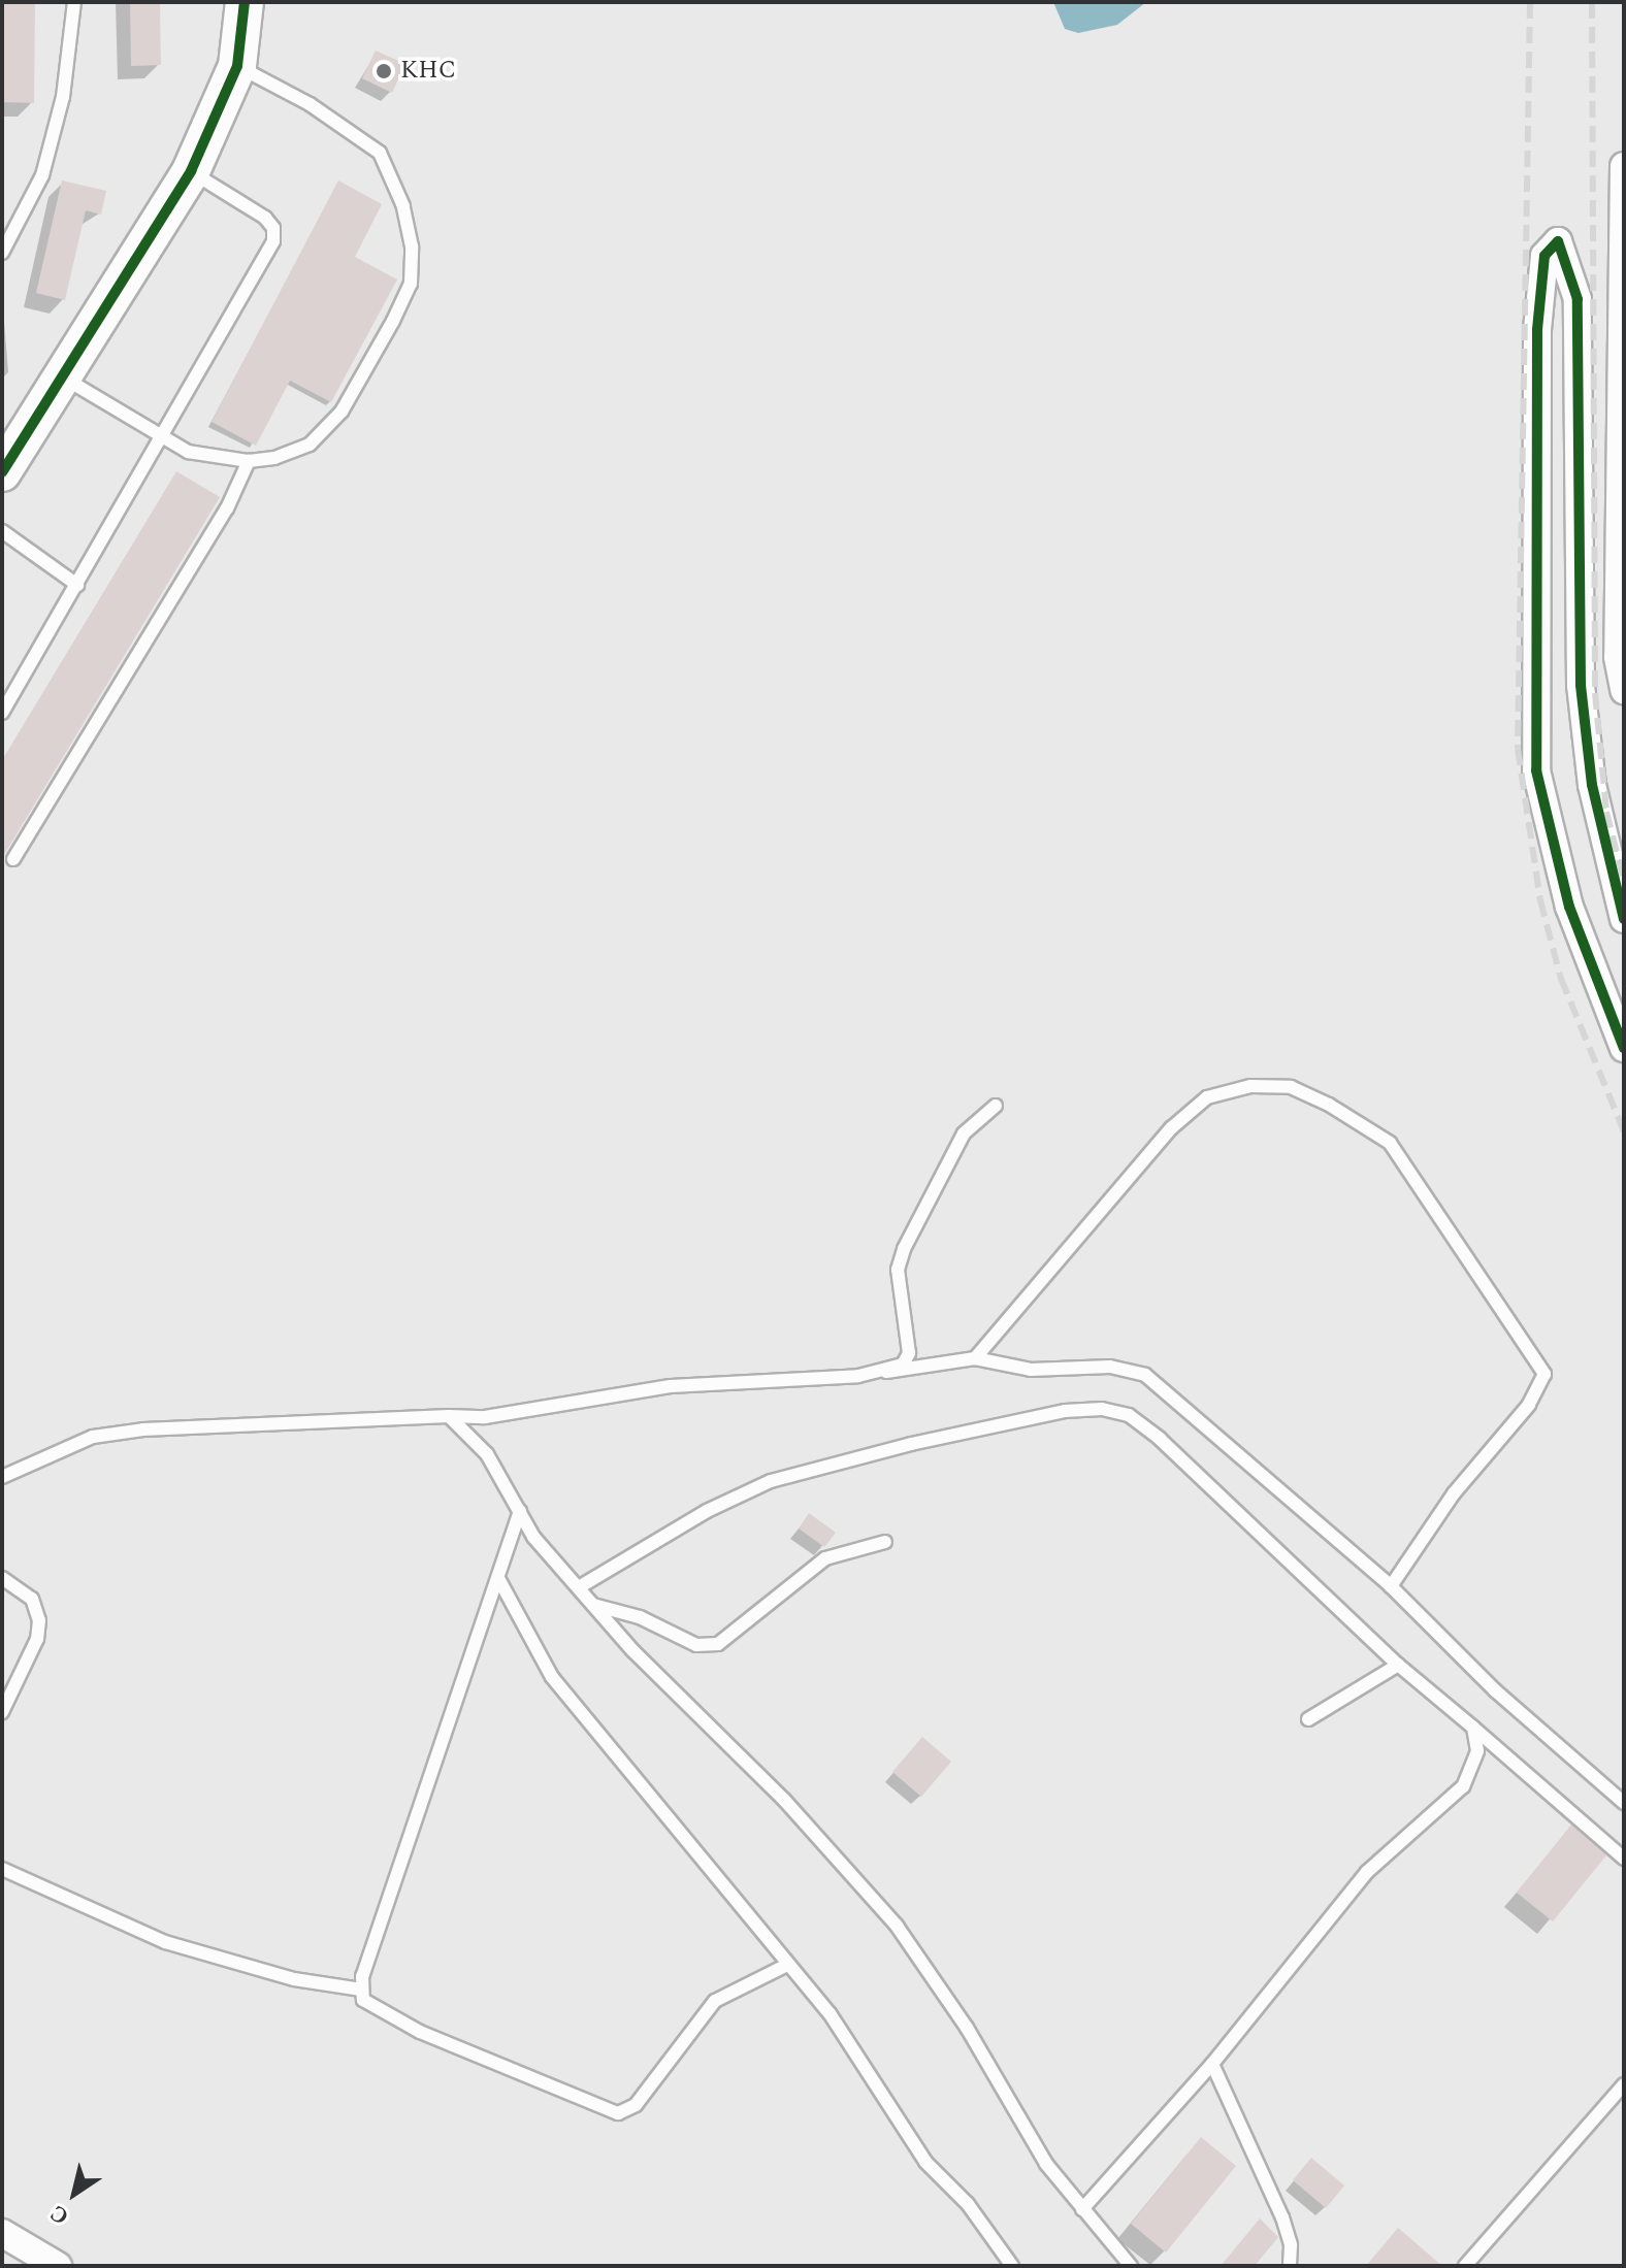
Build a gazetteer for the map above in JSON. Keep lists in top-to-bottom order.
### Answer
{
  "places": ["КНС"],
  "north": "bottom left"
}
